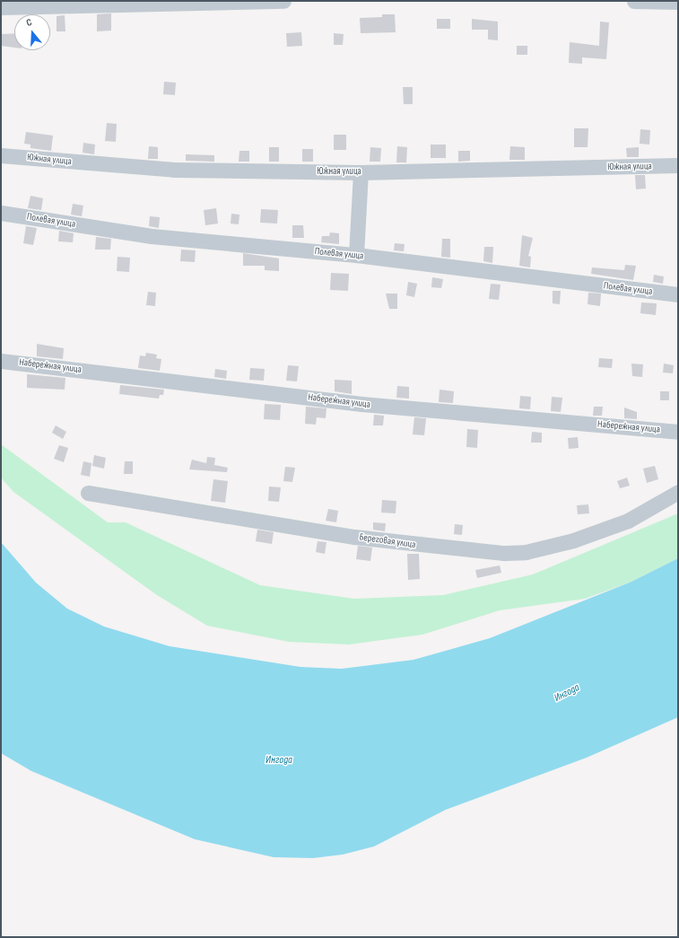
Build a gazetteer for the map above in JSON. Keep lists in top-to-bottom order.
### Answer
{
  "streets": {
    "street": [
      "Южная улица",
      "Полевая улица",
      "Набережная улица",
      "Береговая улица"
    ]
  },
  "water": ["Ингода"],
  "north": "top"
}
